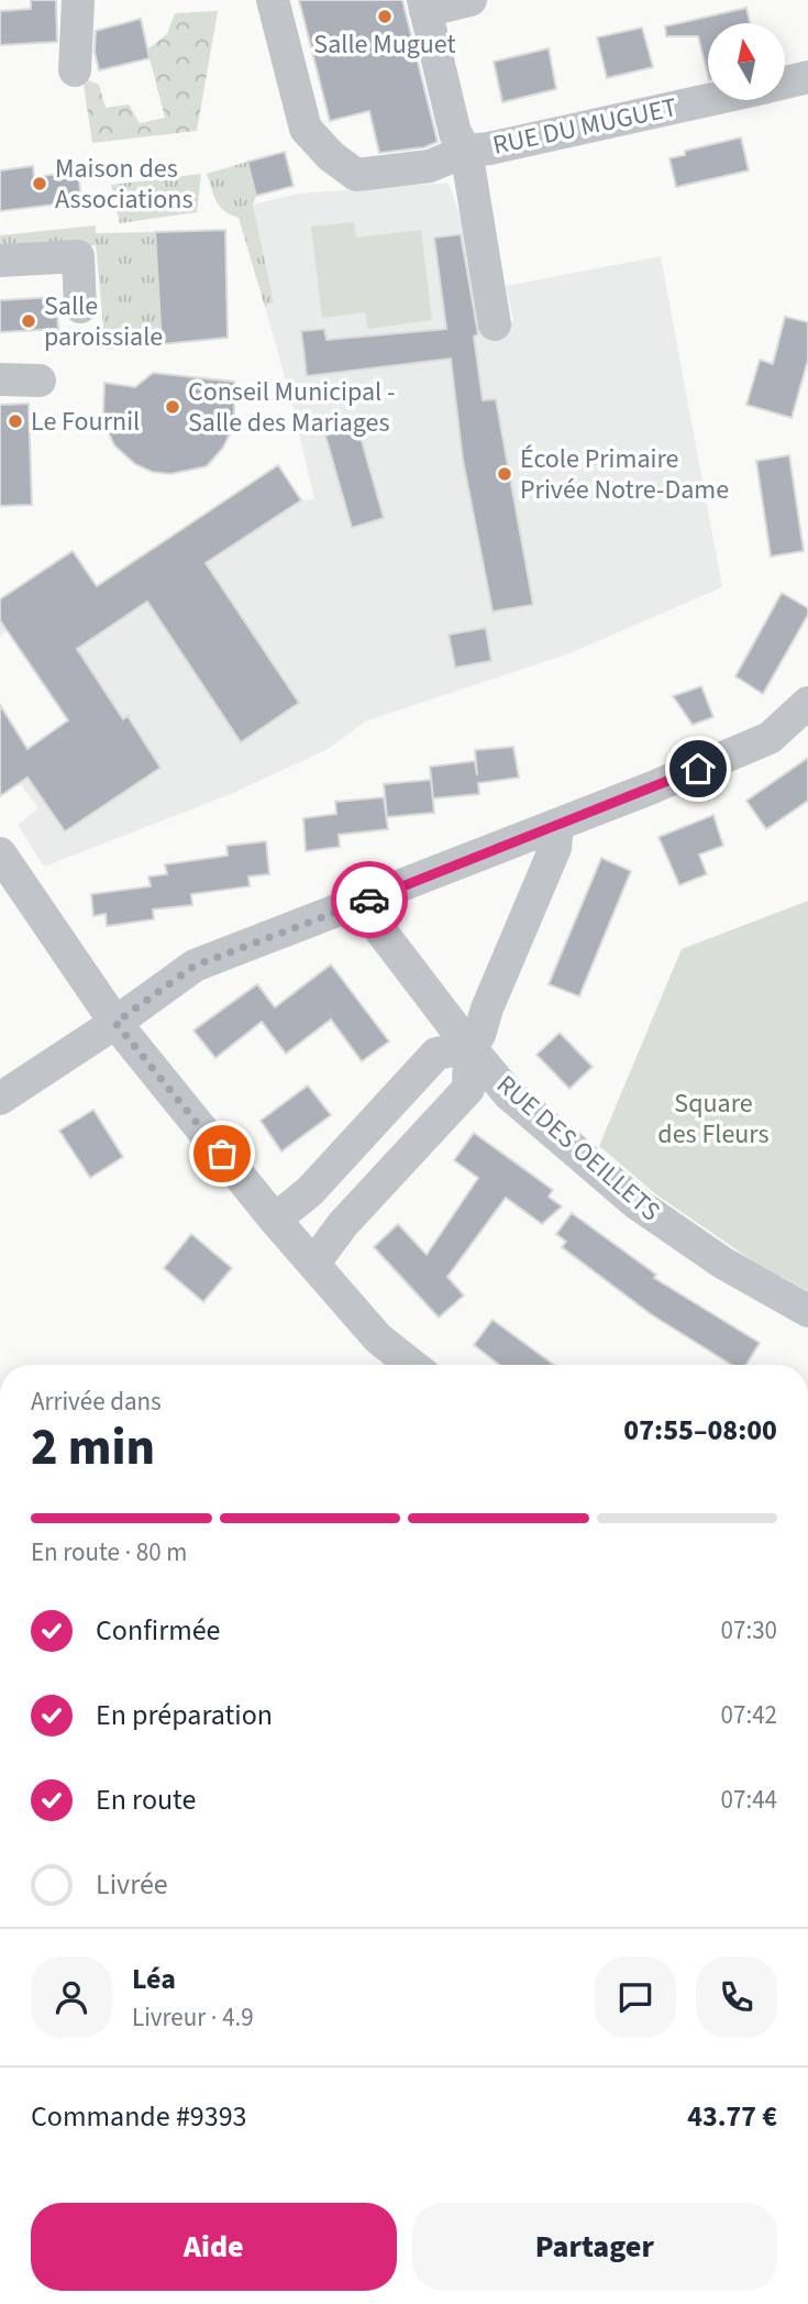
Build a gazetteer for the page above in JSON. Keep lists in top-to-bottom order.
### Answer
{
  "streets": {
    "street": ["RUE DU MUGUET", "RUE DES OEILLETS"]
  },
  "parks": ["Square des Fleurs"],
  "places": [
    "Salle Muguet",
    "Maison des Associations",
    "Salle paroissiale",
    "Conseil Municipal - Salle des Mariages",
    "Le Fournil",
    "École Primaire Privée Notre-Dame"
  ],
  "north": "top",
  "page": {
    "heading": ["2 min", "Arrivée dans", "07:55–08:00"],
    "panel": [
      "Léa",
      "Livreur · 4.9",
      "Commande #9393",
      "43.77 €"
    ],
    "bar": "En route · 80 m",
    "list": [
      ["Confirmée", "07:30"],
      ["En préparation", "07:42"],
      ["En route", "07:44"],
      "Livrée"
    ],
    "buttons": ["Aide", "Partager"]
  }
}
